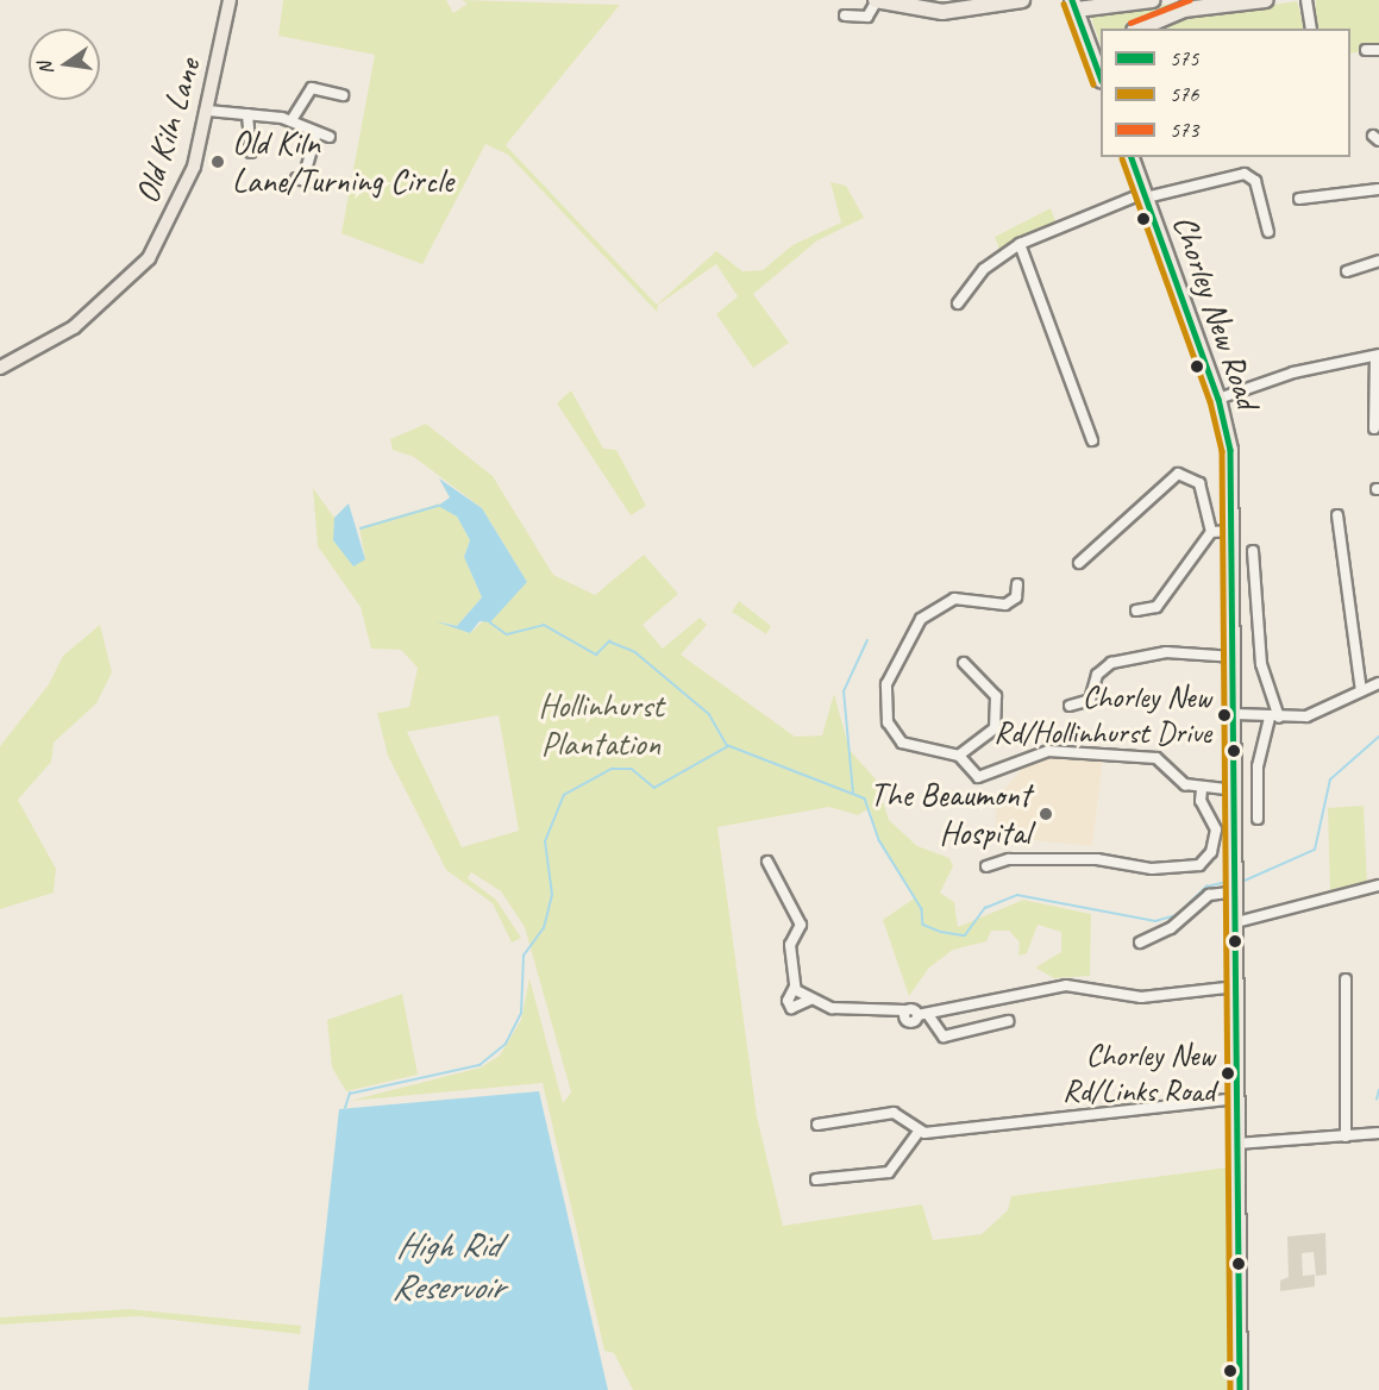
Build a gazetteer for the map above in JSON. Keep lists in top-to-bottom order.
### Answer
{
  "streets": {
    "highway": ["Chorley New Road"],
    "main road": ["Old Kiln Lane"]
  },
  "water": ["High Rid Reservoir"],
  "parks": ["Hollinhurst Plantation"],
  "places": [
    "Old Kiln Lane/Turning Circle",
    "Chorley New Rd/Hollinhurst Drive",
    "The Beaumont Hospital",
    "Chorley New Rd/Links Road"
  ],
  "lines": ["transit line 575", "transit line 573", "transit line 576"],
  "legend": ["575", "576", "573"],
  "north": "left"
}
